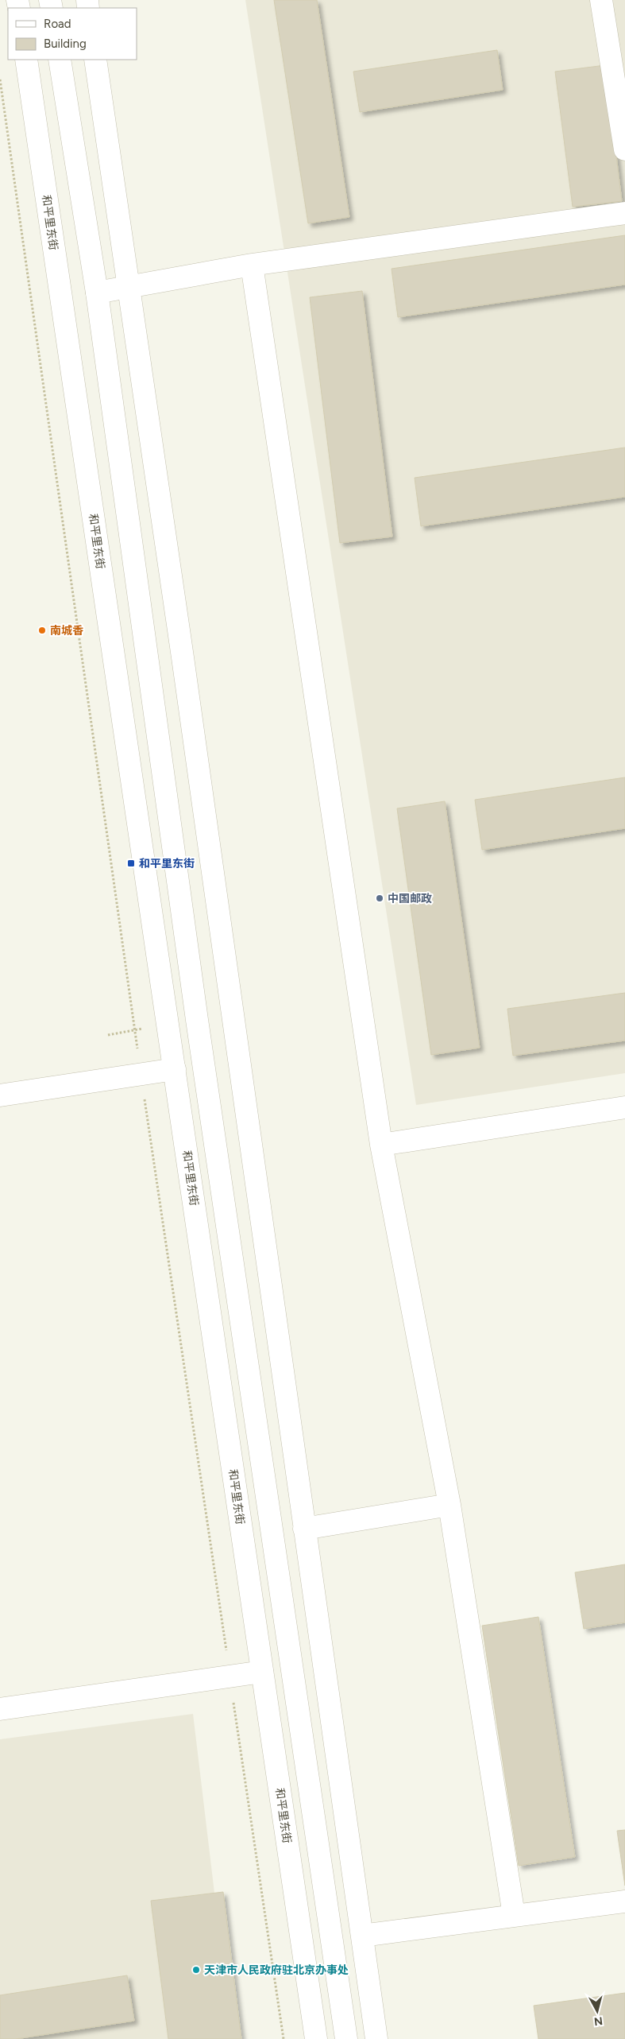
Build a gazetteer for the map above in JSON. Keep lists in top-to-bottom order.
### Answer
{
  "streets": {
    "street": ["和平里东街"]
  },
  "places": {
    "other": ["南城香", "中国邮政", "天津市人民政府驻北京办事处"],
    "transit": ["和平里东街"]
  },
  "legend": ["Road", "Building"],
  "north": "bottom"
}
